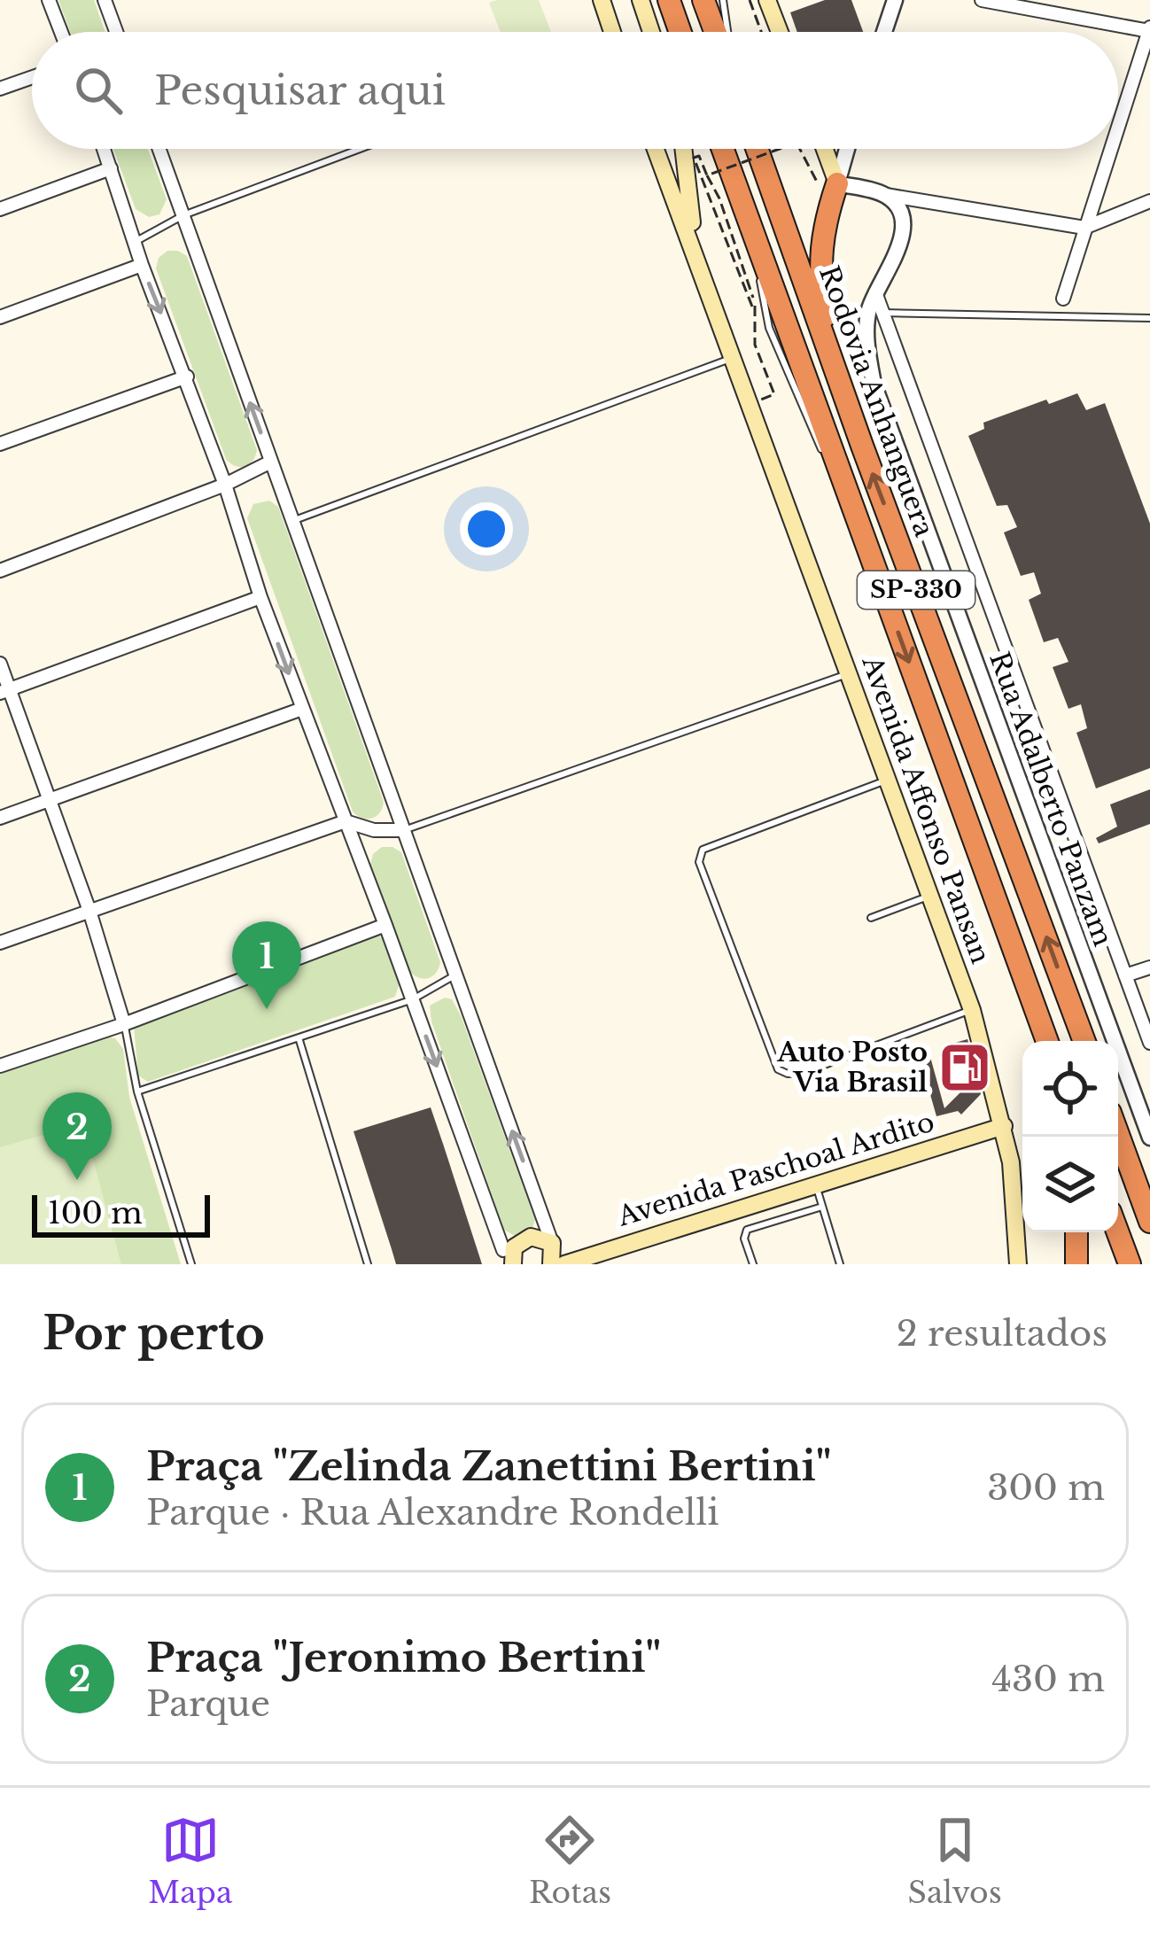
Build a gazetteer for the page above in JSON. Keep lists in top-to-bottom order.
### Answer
{
  "streets": {
    "highway": ["Rodovia Anhanguera", "SP-330"],
    "main road": ["Avenida Affonso Pansan", "Avenida Paschoal Ardito"],
    "street": ["Rua Adalberto Panzam"]
  },
  "crossings": [
    ["Avenida Affonso Pansan", "Avenida Paschoal Ardito"]
  ],
  "places": {
    "fuel station": ["Auto Posto Via Brasil"]
  },
  "scale_bar": "100 m",
  "page": {
    "search": "Pesquisar aqui",
    "pins": ["1", "2"],
    "scale": "100 m",
    "heading": ["Por perto", "2 resultados"],
    "list": [
      {
        "mark": "1",
        "name": "Praça \"Zelinda Zanettini Bertini\"",
        "note": "Parque · Rua Alexandre Rondelli",
        "value": "300 m"
      },
      {
        "mark": "2",
        "name": "Praça \"Jeronimo Bertini\"",
        "note": "Parque",
        "value": "430 m"
      }
    ],
    "nav": ["Mapa", "Rotas", "Salvos"]
  }
}
